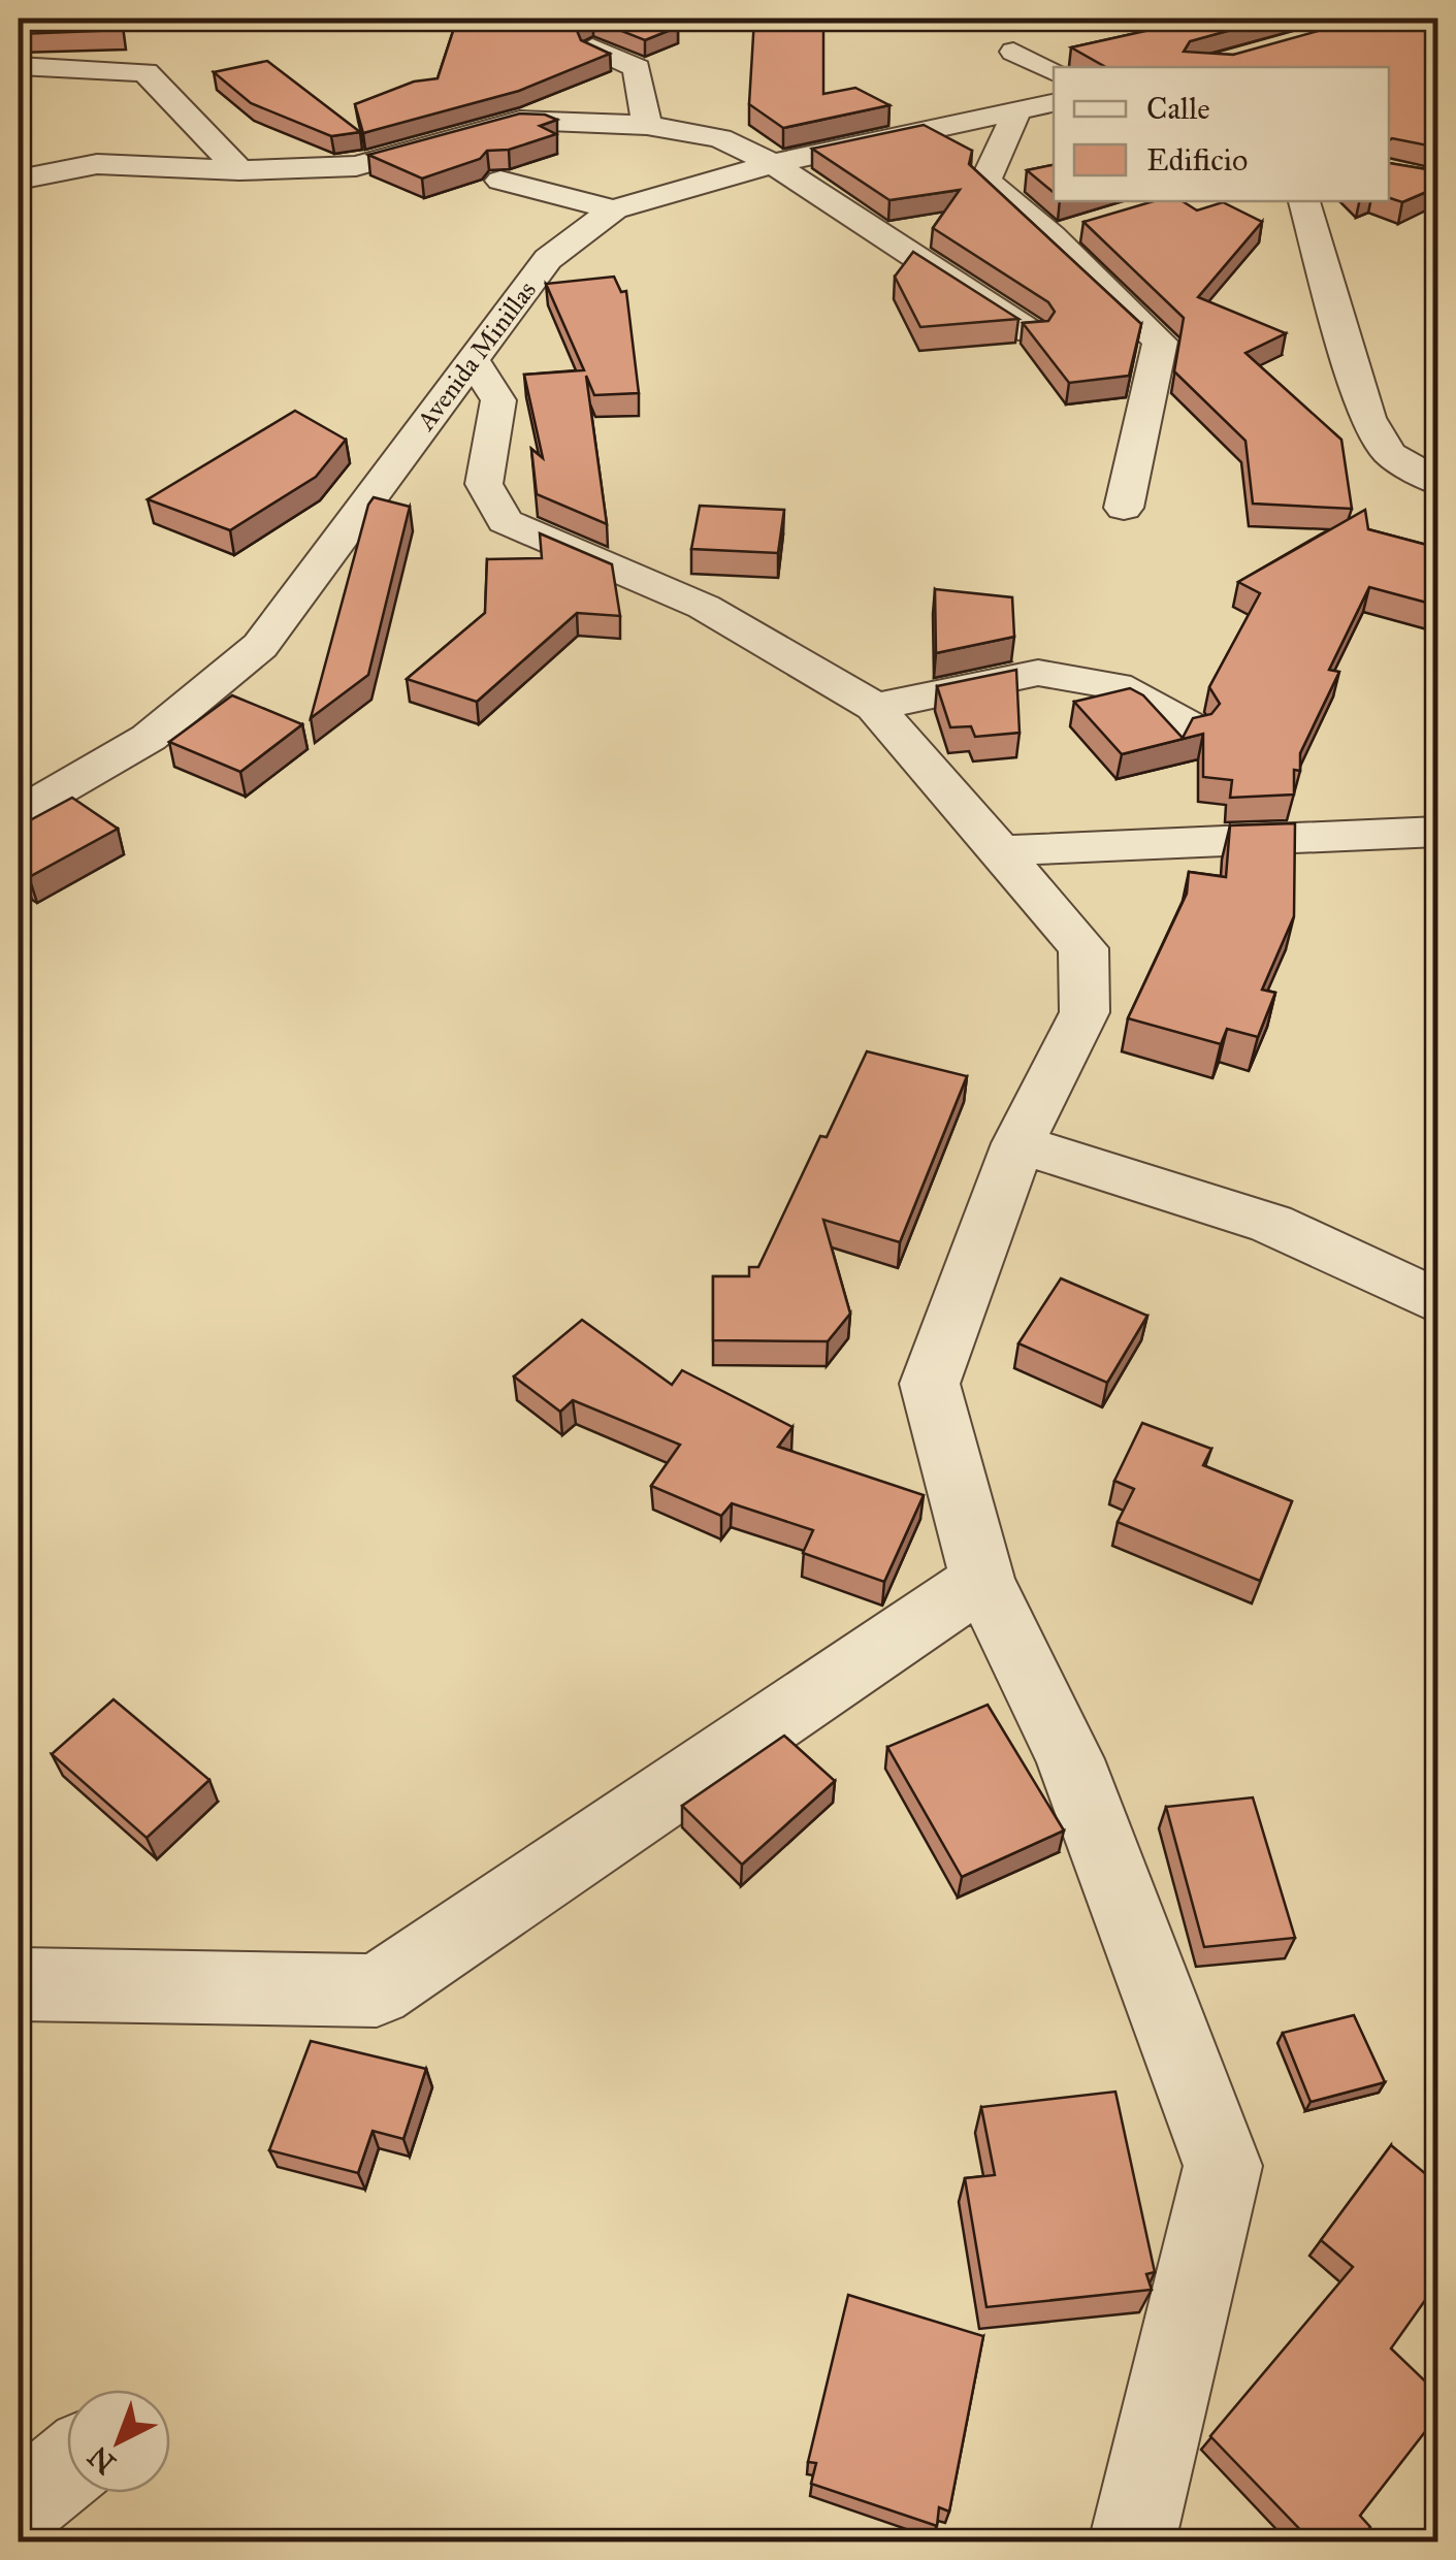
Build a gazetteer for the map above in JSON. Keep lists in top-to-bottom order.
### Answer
{
  "streets": {
    "street": ["Avenida Minillas"]
  },
  "legend": ["Calle", "Edificio"],
  "north": "bottom left"
}
